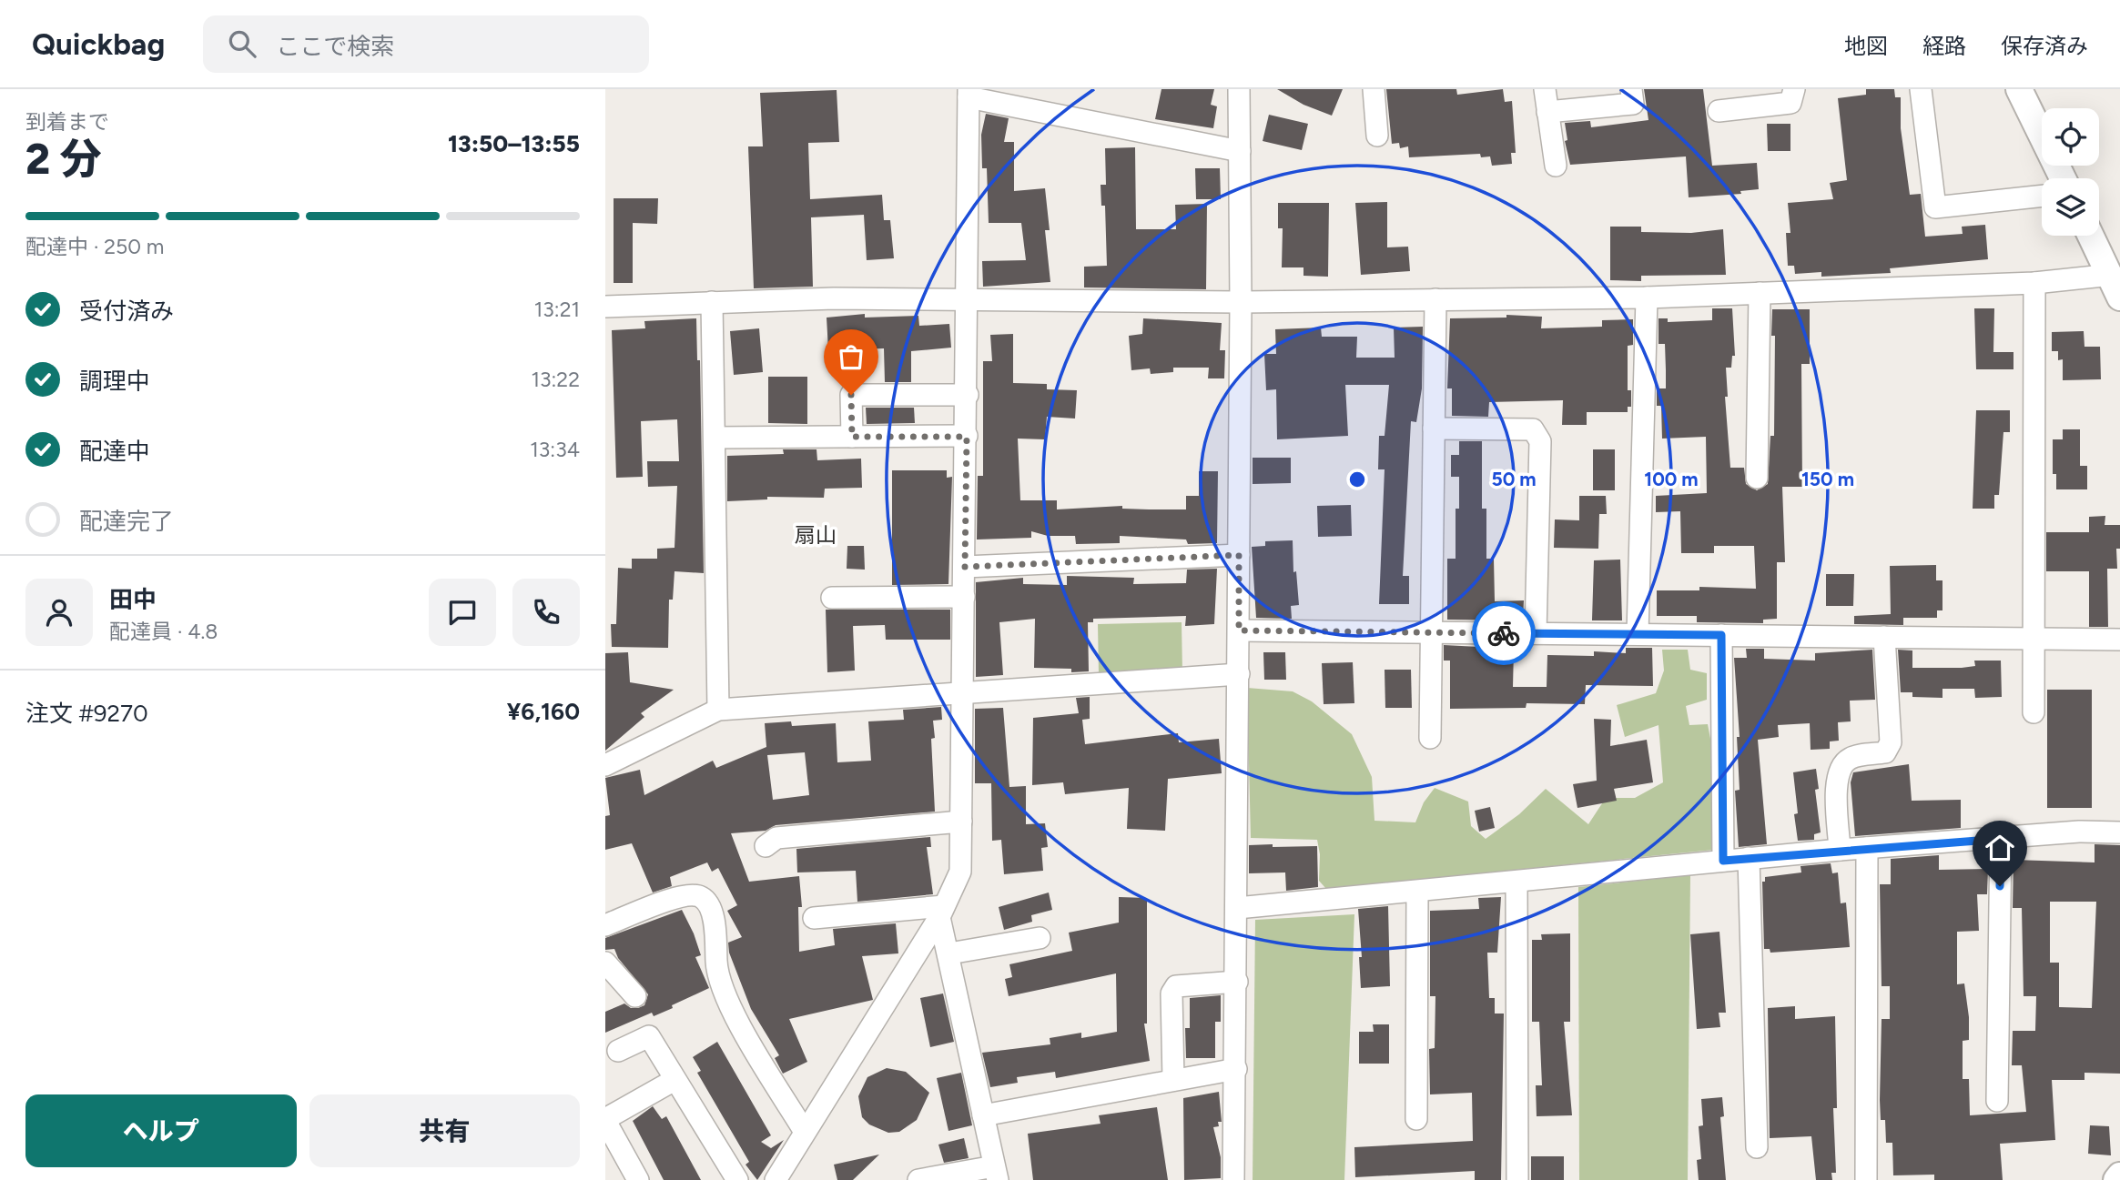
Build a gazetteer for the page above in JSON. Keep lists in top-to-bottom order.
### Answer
{
  "districts": ["扇山"],
  "page": {
    "header": "Quickbag",
    "search": "ここで検索",
    "nav": ["地図", "経路", "保存済み"],
    "heading": ["2 分", "到着まで", "13:50–13:55"],
    "panel": [
      "田中",
      "配達員 · 4.8",
      "注文 #9270",
      "¥6,160"
    ],
    "bar": "配達中 · 250 m",
    "list": [
      ["受付済み", "13:21"],
      ["調理中", "13:22"],
      ["配達中", "13:34"],
      "配達完了"
    ],
    "buttons": ["ヘルプ", "共有"]
  },
  "rings": ["50 m", "100 m", "150 m"]
}
